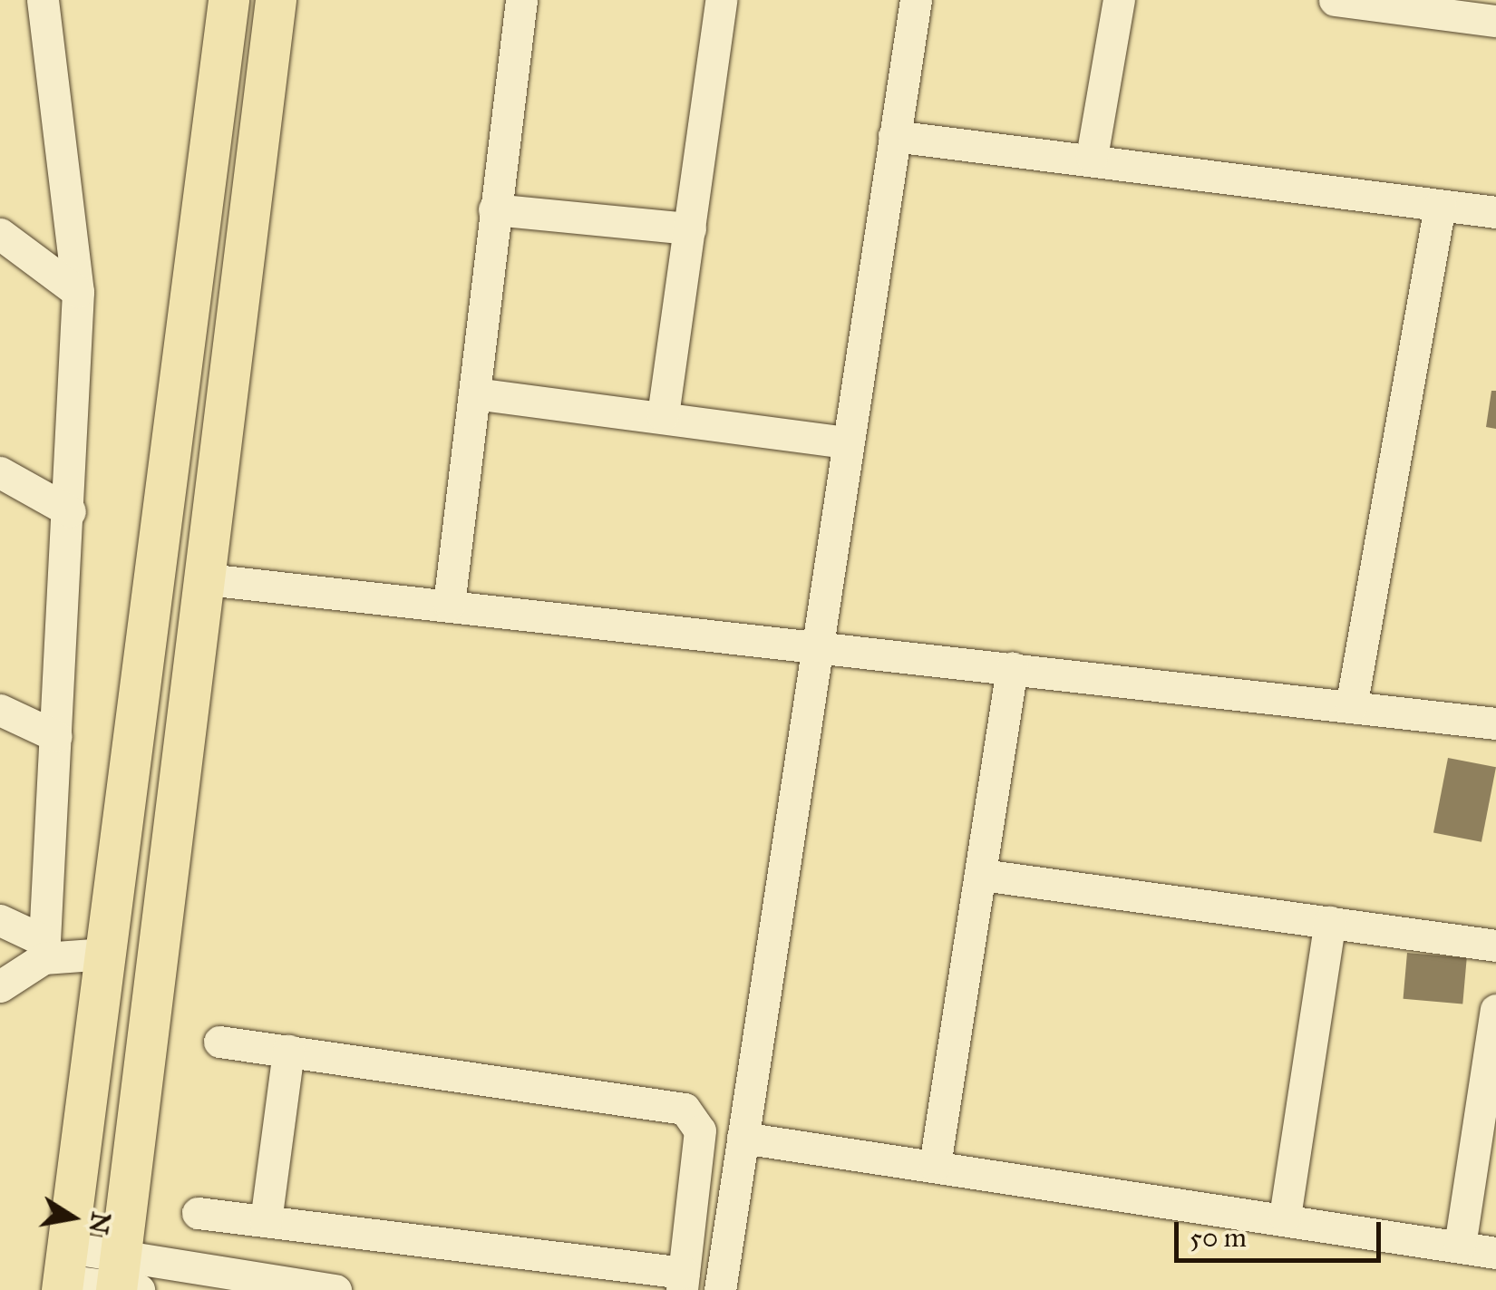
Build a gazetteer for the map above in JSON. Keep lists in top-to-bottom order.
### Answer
{
  "scale_bar": "50 m",
  "north": "right"
}
